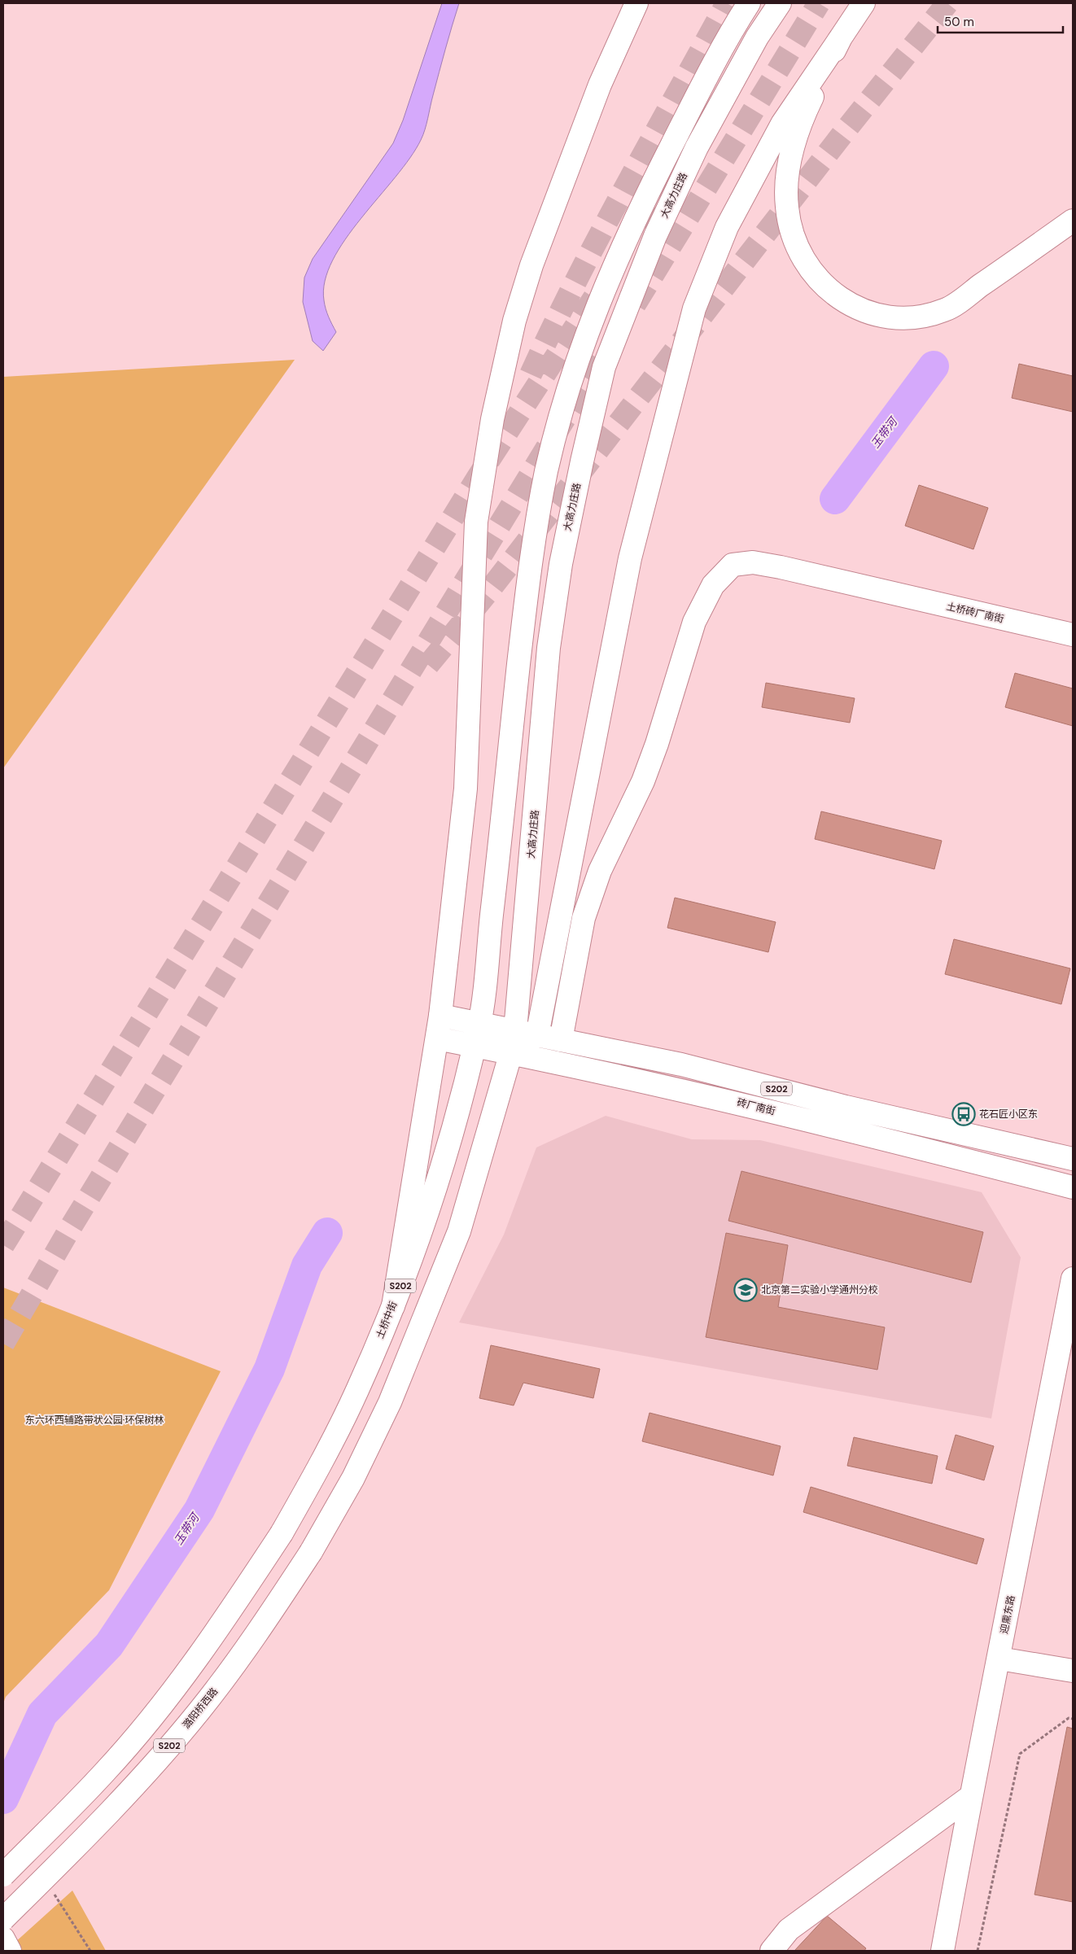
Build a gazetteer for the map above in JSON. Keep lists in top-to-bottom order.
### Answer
{
  "streets": {
    "main road": [
      "大高力庄路",
      "土桥砖厂南街",
      "S202",
      "砖厂南街",
      "土桥中街",
      "迎熏东路",
      "潞阳桥西路"
    ]
  },
  "crossings": [
    ["大高力庄路", "S202"],
    ["大高力庄路", "砖厂南街"],
    ["大高力庄路", "潞阳桥西路"],
    ["土桥砖厂南街", "S202"],
    ["S202", "土桥中街"],
    ["砖厂南街", "土桥中街"],
    ["砖厂南街", "潞阳桥西路"]
  ],
  "water": ["玉带河"],
  "parks": ["东六环西辅路带状公园·环保树林"],
  "places": {
    "bus stop": ["花石匠小区东"],
    "school or university": ["北京第二实验小学通州分校"]
  },
  "scale_bar": "50 m"
}
